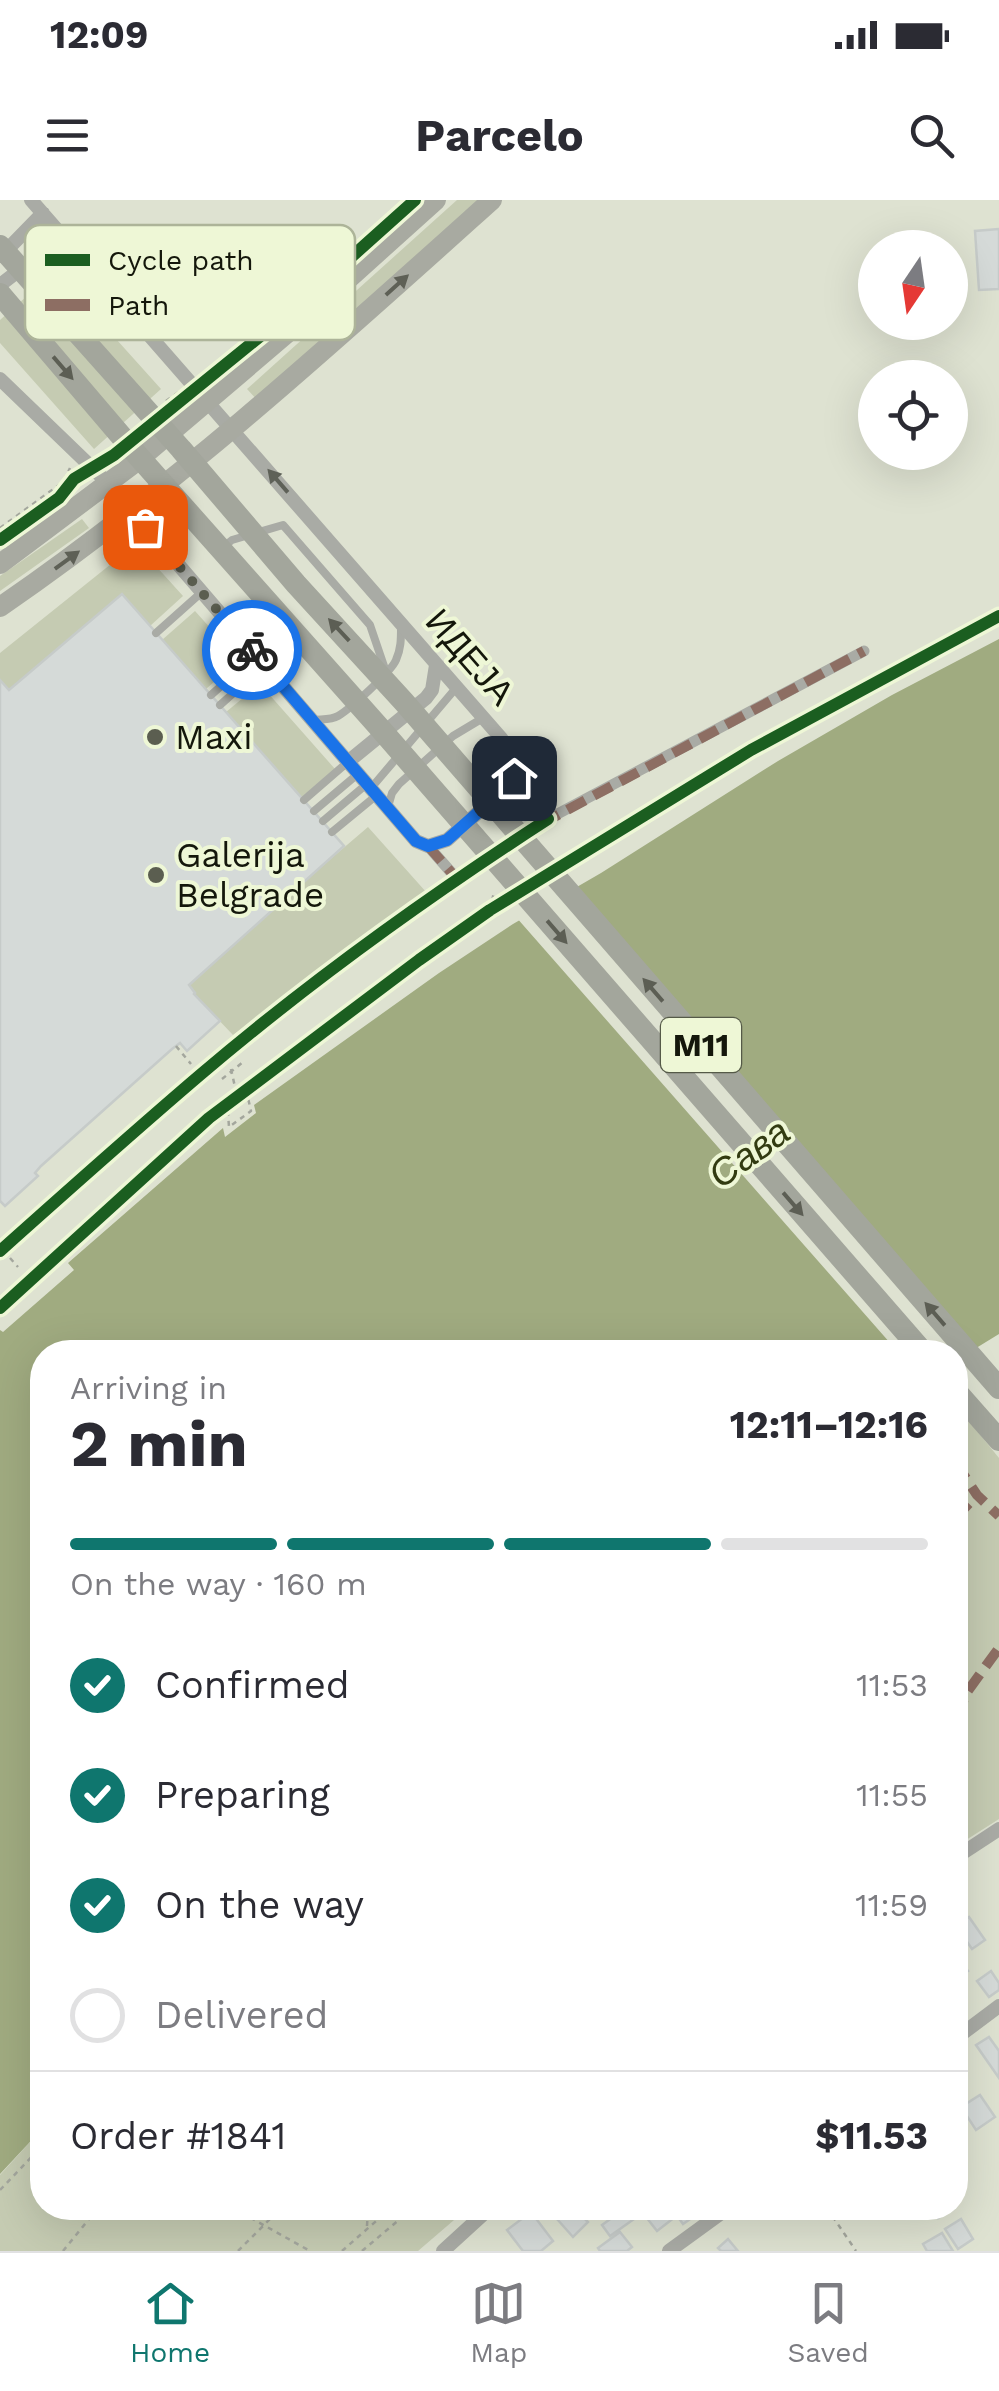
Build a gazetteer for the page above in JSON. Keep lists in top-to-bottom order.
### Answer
{
  "streets": {
    "highway": ["M11"],
    "street": ["ИДЕЈА"]
  },
  "one_way": ["ИДЕЈА"],
  "water": ["Сава"],
  "places": ["Maxi", "Galerija Belgrade"],
  "legend": ["Cycle path", "Path"],
  "north": "bottom",
  "page": {
    "status": "12:09",
    "header": "Parcelo",
    "heading": ["2 min", "Arriving in", "12:11–12:16"],
    "panel": ["Order #1841", "$11.53"],
    "bar": "On the way · 160 m",
    "list": [
      ["Confirmed", "11:53"],
      ["Preparing", "11:55"],
      ["On the way", "11:59"],
      "Delivered"
    ],
    "tabs": ["Home", "Map", "Saved"]
  }
}
